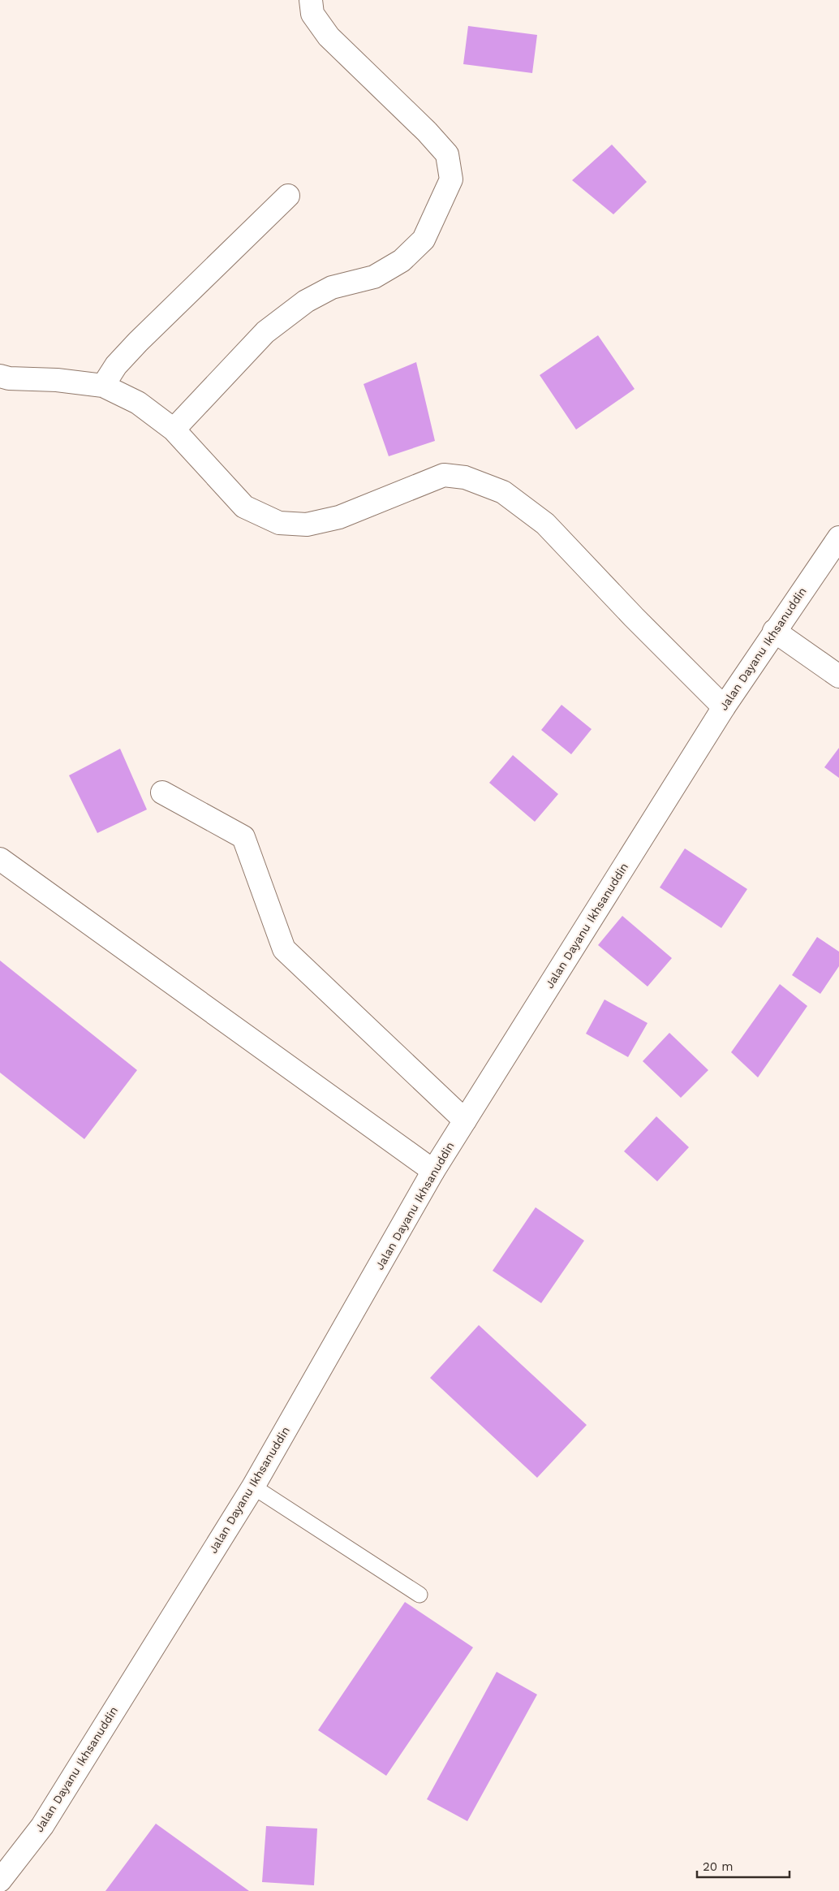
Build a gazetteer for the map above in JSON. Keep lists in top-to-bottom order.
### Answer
{
  "streets": {
    "street": ["Jalan Dayanu Ikhsanuddin"]
  },
  "scale_bar": "20 m"
}
